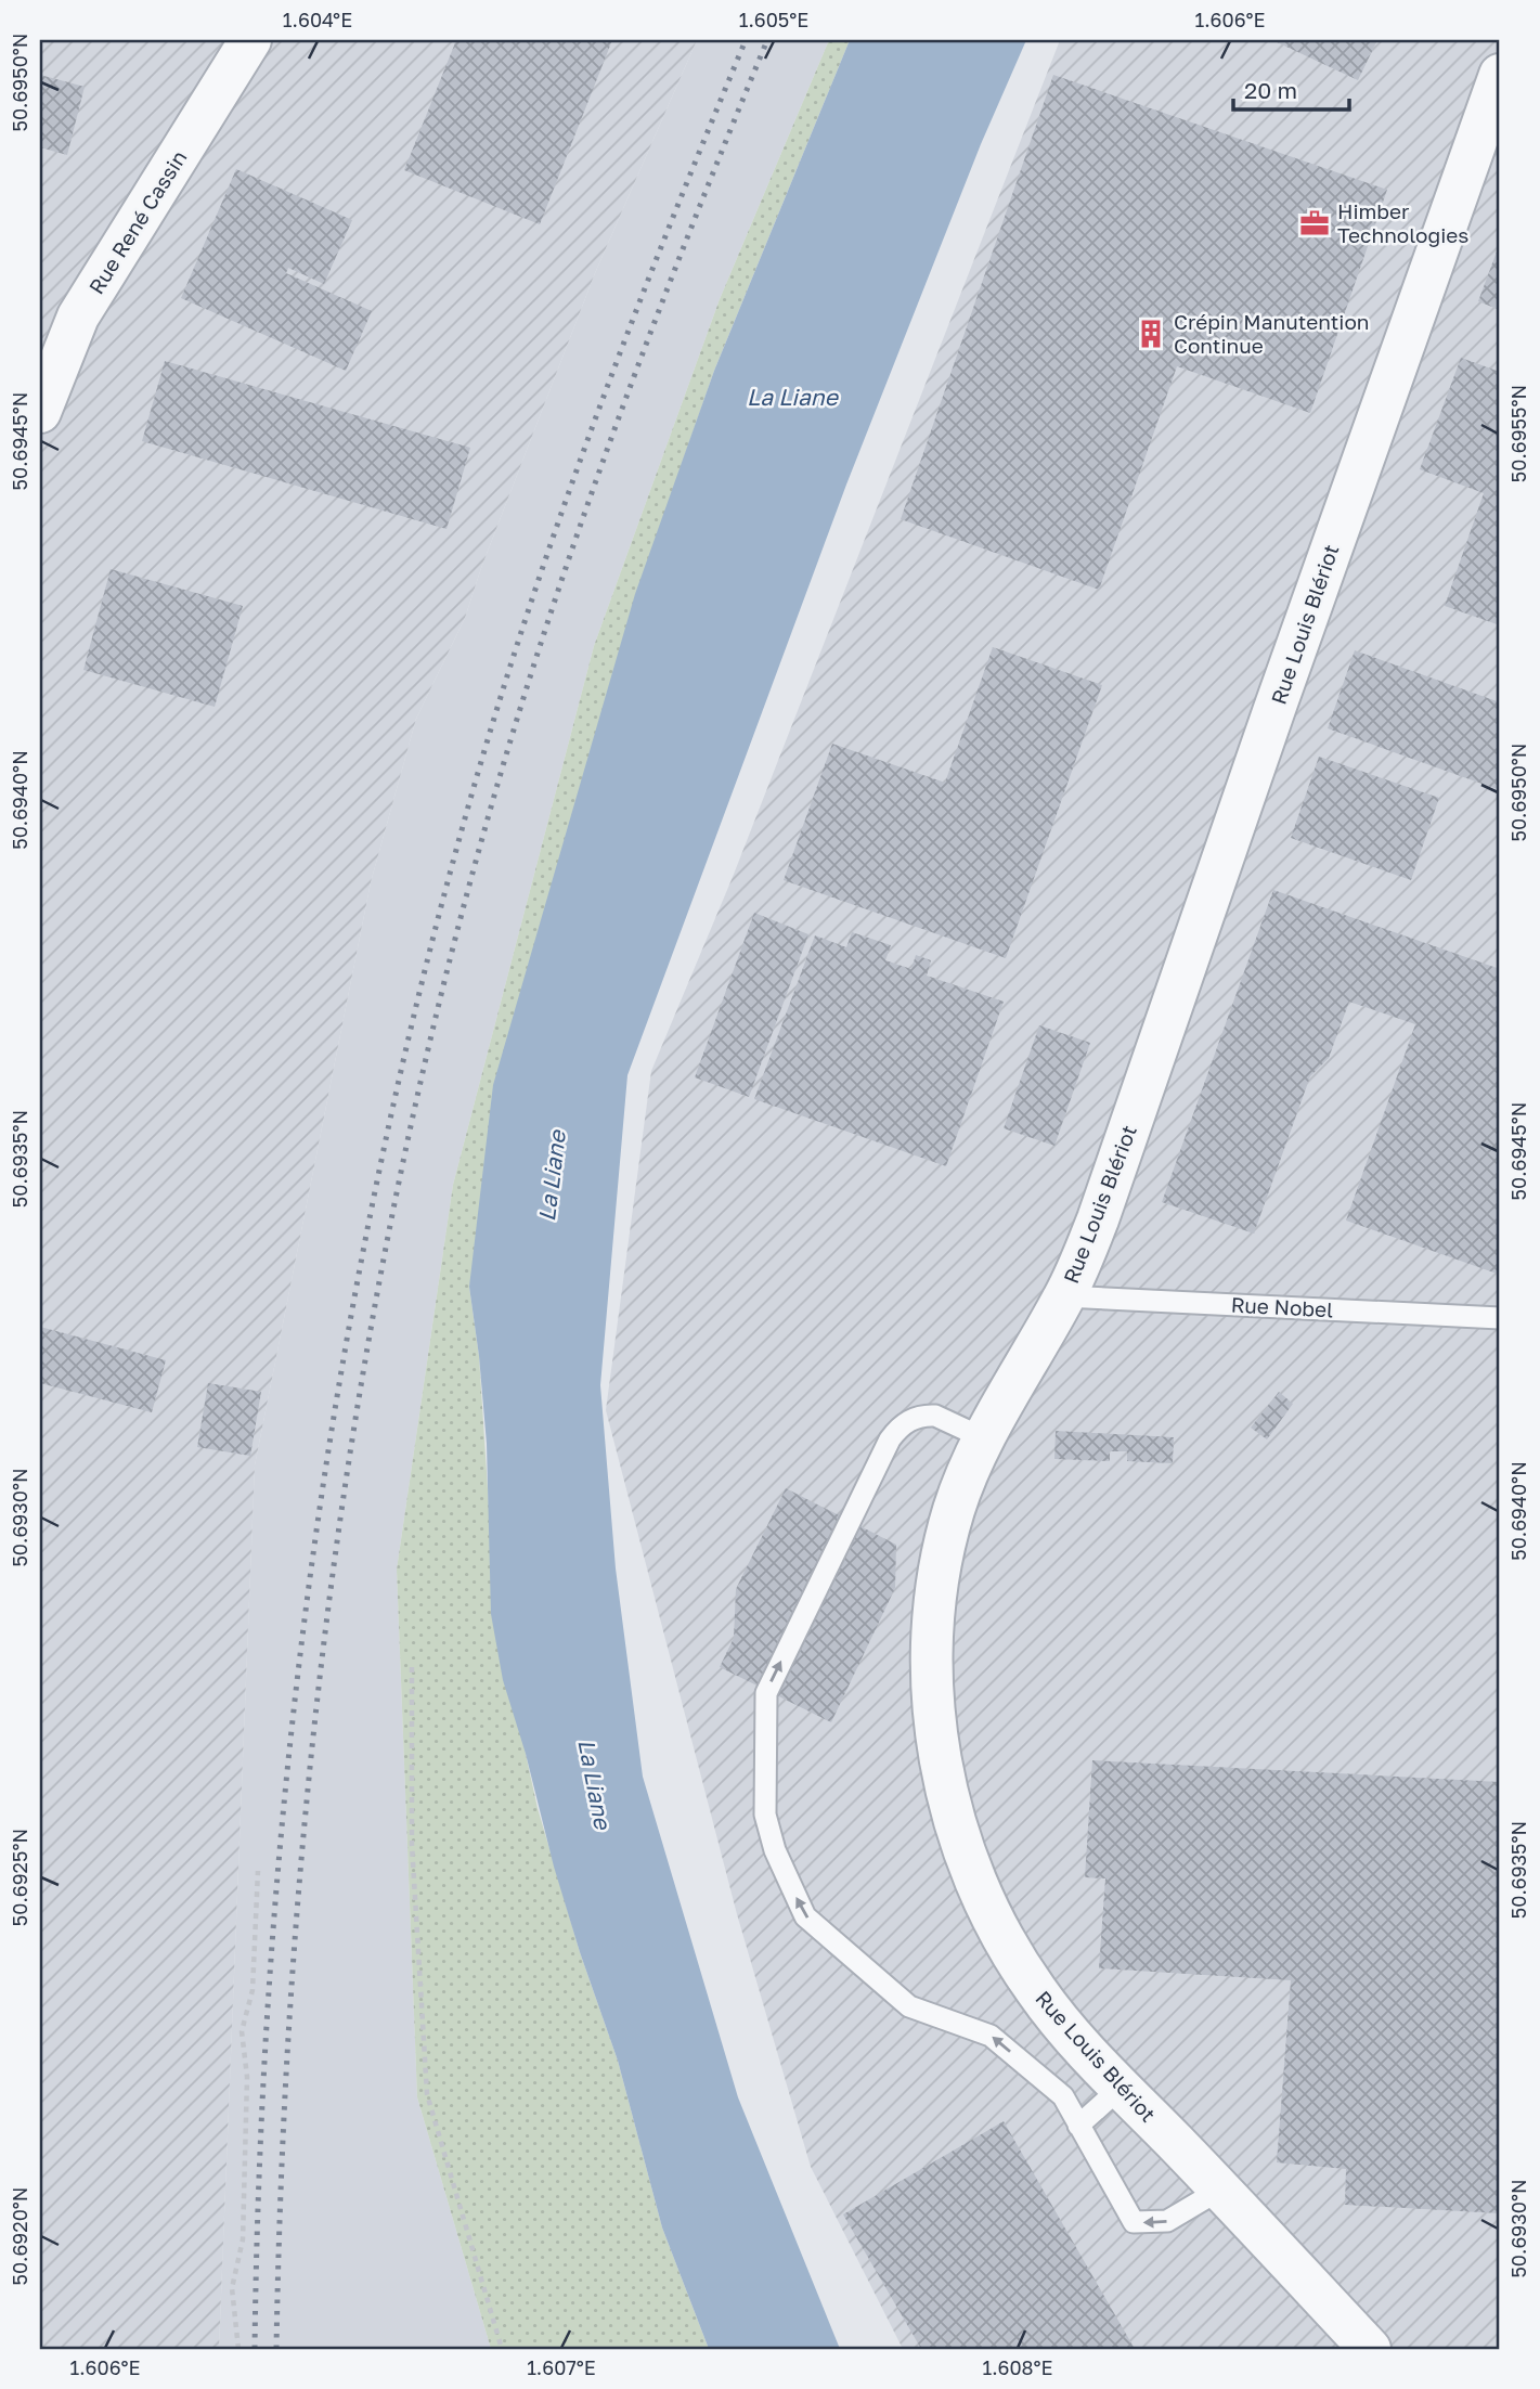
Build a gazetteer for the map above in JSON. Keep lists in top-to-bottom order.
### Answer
{
  "streets": {
    "street": ["Rue René Cassin", "Rue Louis Blériot"],
    "lane": ["Rue Nobel"]
  },
  "crossings": [
    ["Rue Louis Blériot", "Rue Nobel"]
  ],
  "water": ["La Liane"],
  "places": {
    "office": ["Himber Technologies"],
    "building": ["Crépin Manutention Continue"]
  },
  "scale_bar": "20 m",
  "coordinates": [
    "1.604°E",
    "1.605°E",
    "1.606°E",
    "50.6950°N",
    "50.6955°N",
    "50.6945°N",
    "50.6940°N",
    "50.6935°N",
    "50.6930°N",
    "50.6925°N",
    "50.6920°N",
    "1.607°E",
    "1.608°E"
  ]
}
